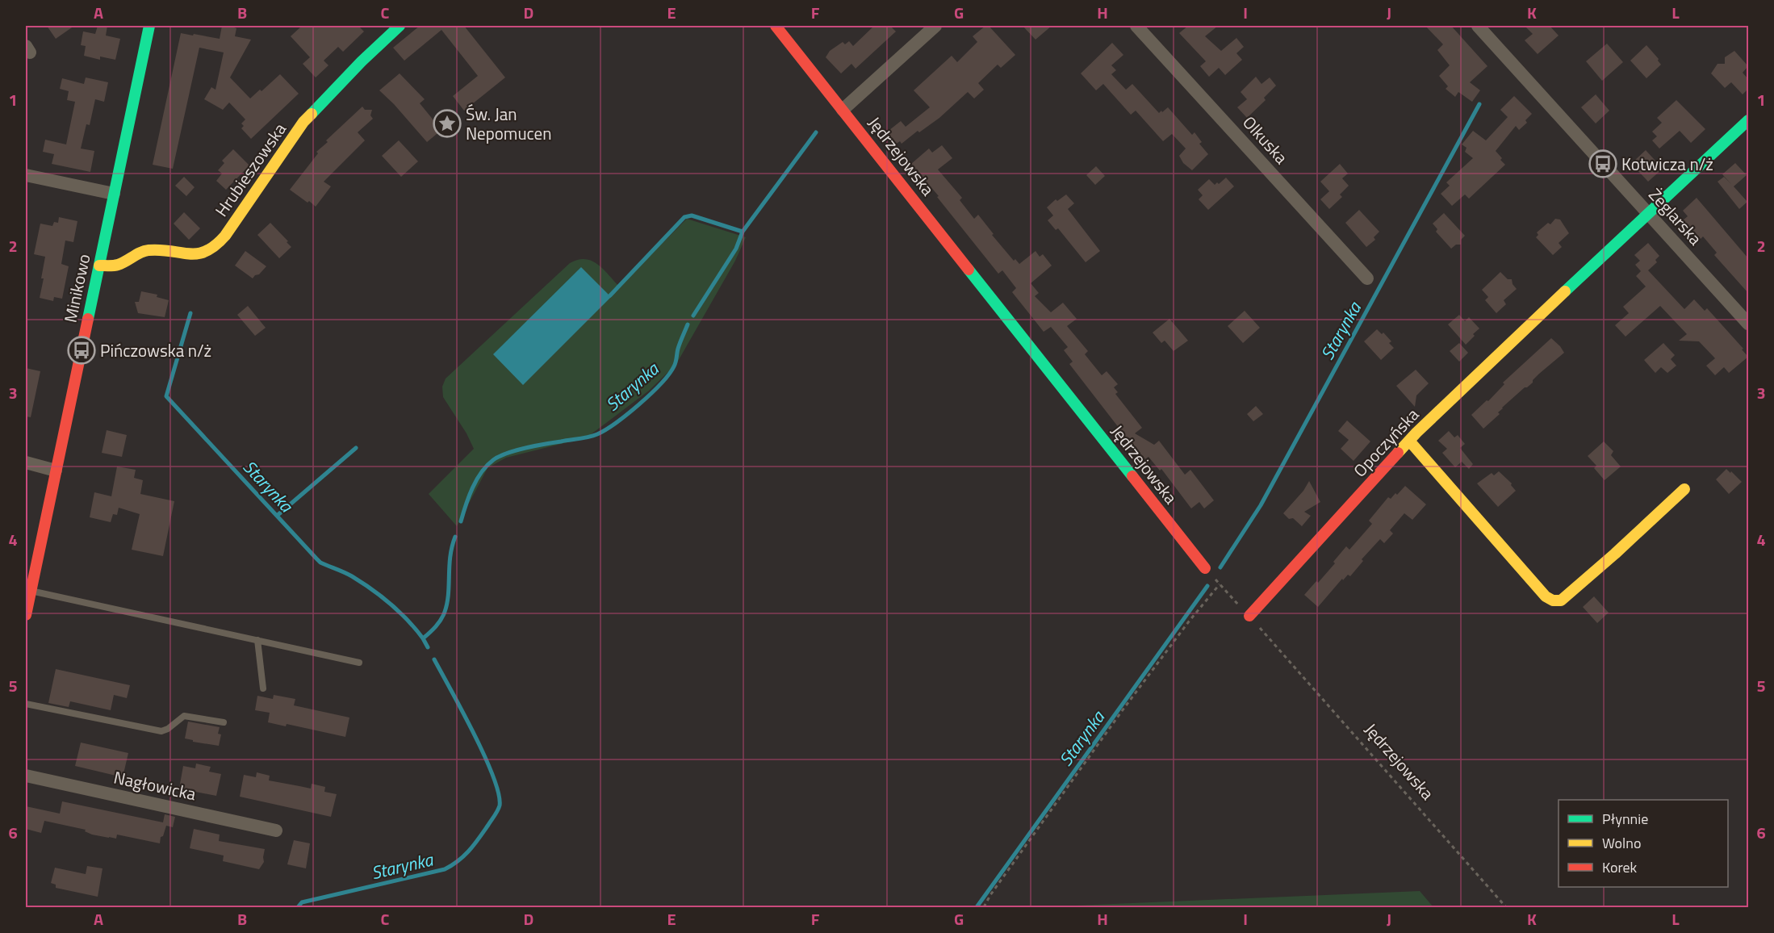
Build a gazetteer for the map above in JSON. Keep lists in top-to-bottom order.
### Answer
{
  "streets": {
    "street": [
      "Olkuska",
      "Jędrzejowska",
      "Hrubieszowska",
      "Żeglarska",
      "Minikowo",
      "Opoczyńska",
      "Nagłowicka"
    ]
  },
  "crossings": [
    ["Jędrzejowska", "Opoczyńska"],
    ["Hrubieszowska", "Minikowo"],
    ["Żeglarska", "Opoczyńska"]
  ],
  "water": ["Starynka"],
  "places": {
    "place": ["Św. Jan Nepomucen"],
    "bus stop": ["Kotwicza n/ż", "Pińczowska n/ż"]
  },
  "legend": ["Płynnie", "Wolno", "Korek"],
  "grid": {
    "columns": [
      "A",
      "B",
      "C",
      "D",
      "E",
      "F",
      "G",
      "H",
      "I",
      "J",
      "K",
      "L"
    ],
    "rows": [
      "1",
      "2",
      "3",
      "4",
      "5",
      "6"
    ]
  }
}
